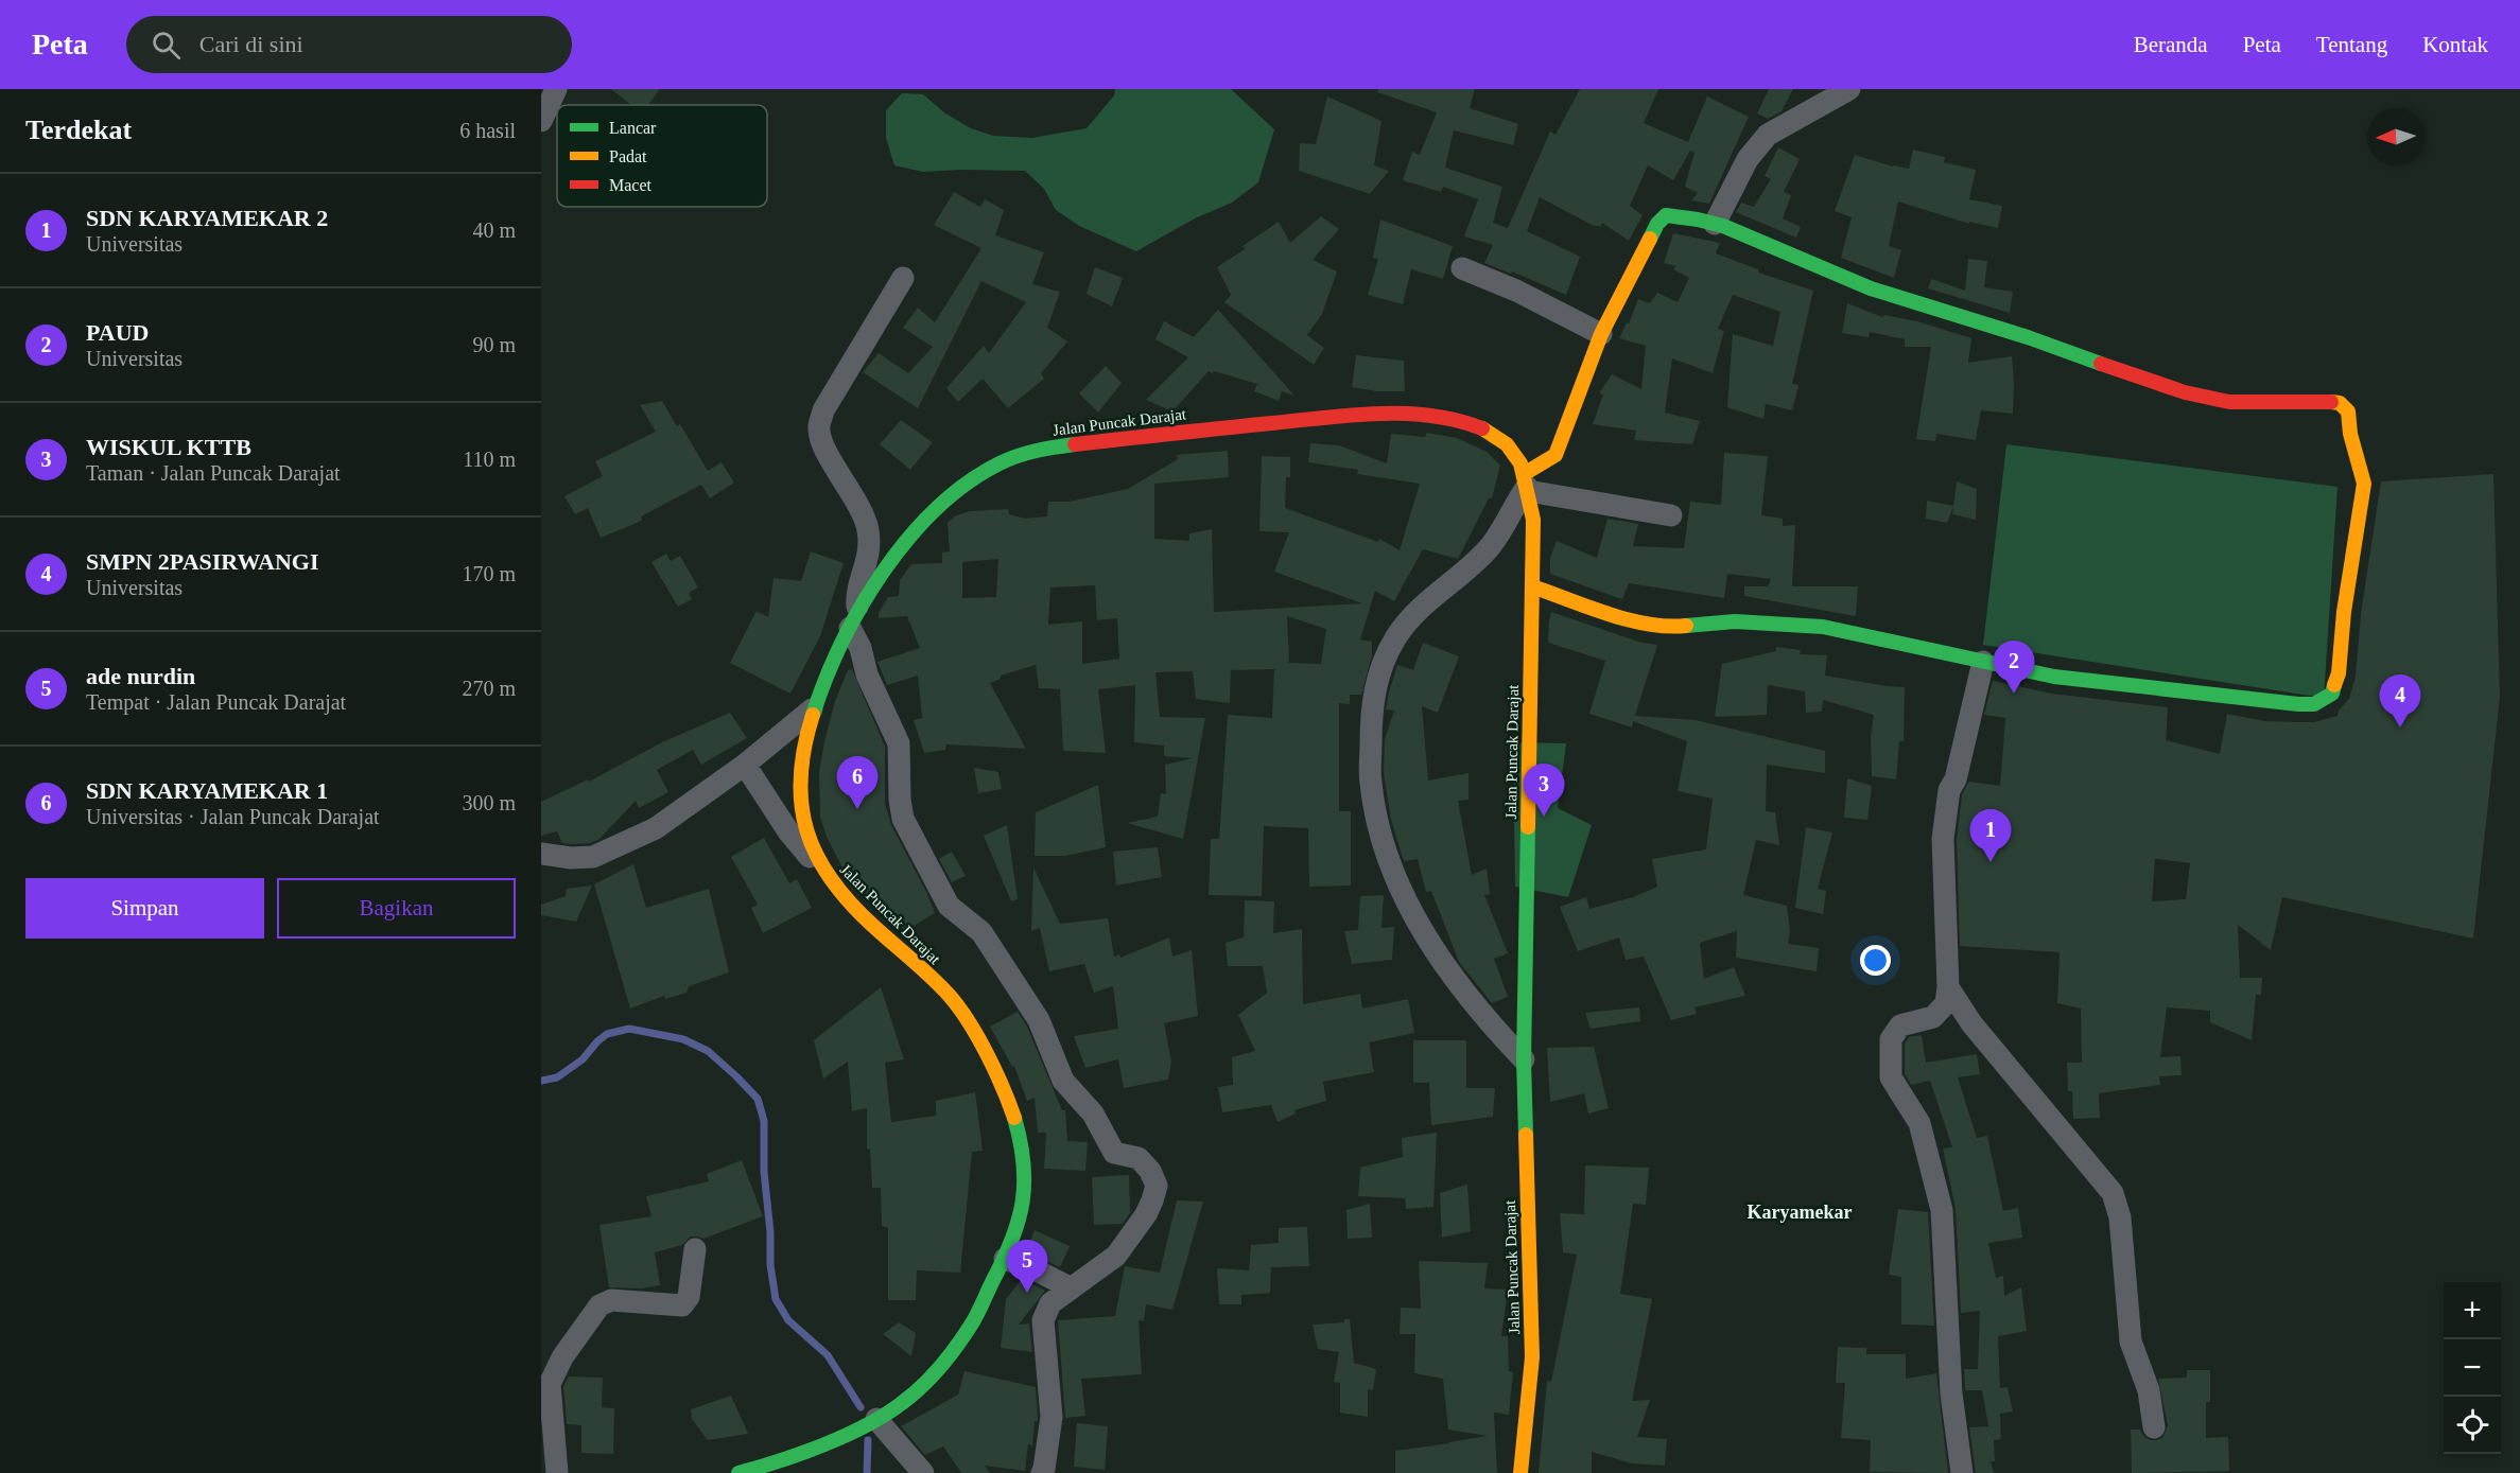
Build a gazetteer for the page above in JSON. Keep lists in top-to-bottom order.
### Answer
{
  "streets": {
    "street": ["Jalan Puncak Darajat"]
  },
  "districts": ["Karyamekar"],
  "legend": ["Lancar", "Padat", "Macet"],
  "north": "left",
  "page": {
    "header": "Peta",
    "search": "Cari di sini",
    "nav": [
      "Beranda",
      "Peta",
      "Tentang",
      "Kontak"
    ],
    "heading": ["Terdekat", "6 hasil"],
    "list": [
      {
        "mark": "1",
        "name": "SDN KARYAMEKAR 2",
        "note": "Universitas",
        "value": "40 m"
      },
      {
        "mark": "2",
        "name": "PAUD",
        "note": "Universitas",
        "value": "90 m"
      },
      {
        "mark": "3",
        "name": "WISKUL KTTB",
        "note": "Taman · Jalan Puncak Darajat",
        "value": "110 m"
      },
      {
        "mark": "4",
        "name": "SMPN 2PASIRWANGI",
        "note": "Universitas",
        "value": "170 m"
      },
      {
        "mark": "5",
        "name": "ade nurdin",
        "note": "Tempat · Jalan Puncak Darajat",
        "value": "270 m"
      },
      {
        "mark": "6",
        "name": "SDN KARYAMEKAR 1",
        "note": "Universitas · Jalan Puncak Darajat",
        "value": "300 m"
      }
    ],
    "pins": [
      "2",
      "4",
      "6",
      "3",
      "1",
      "5"
    ],
    "buttons": ["Simpan", "Bagikan"],
    "map_buttons": ["+", "−"]
  }
}
